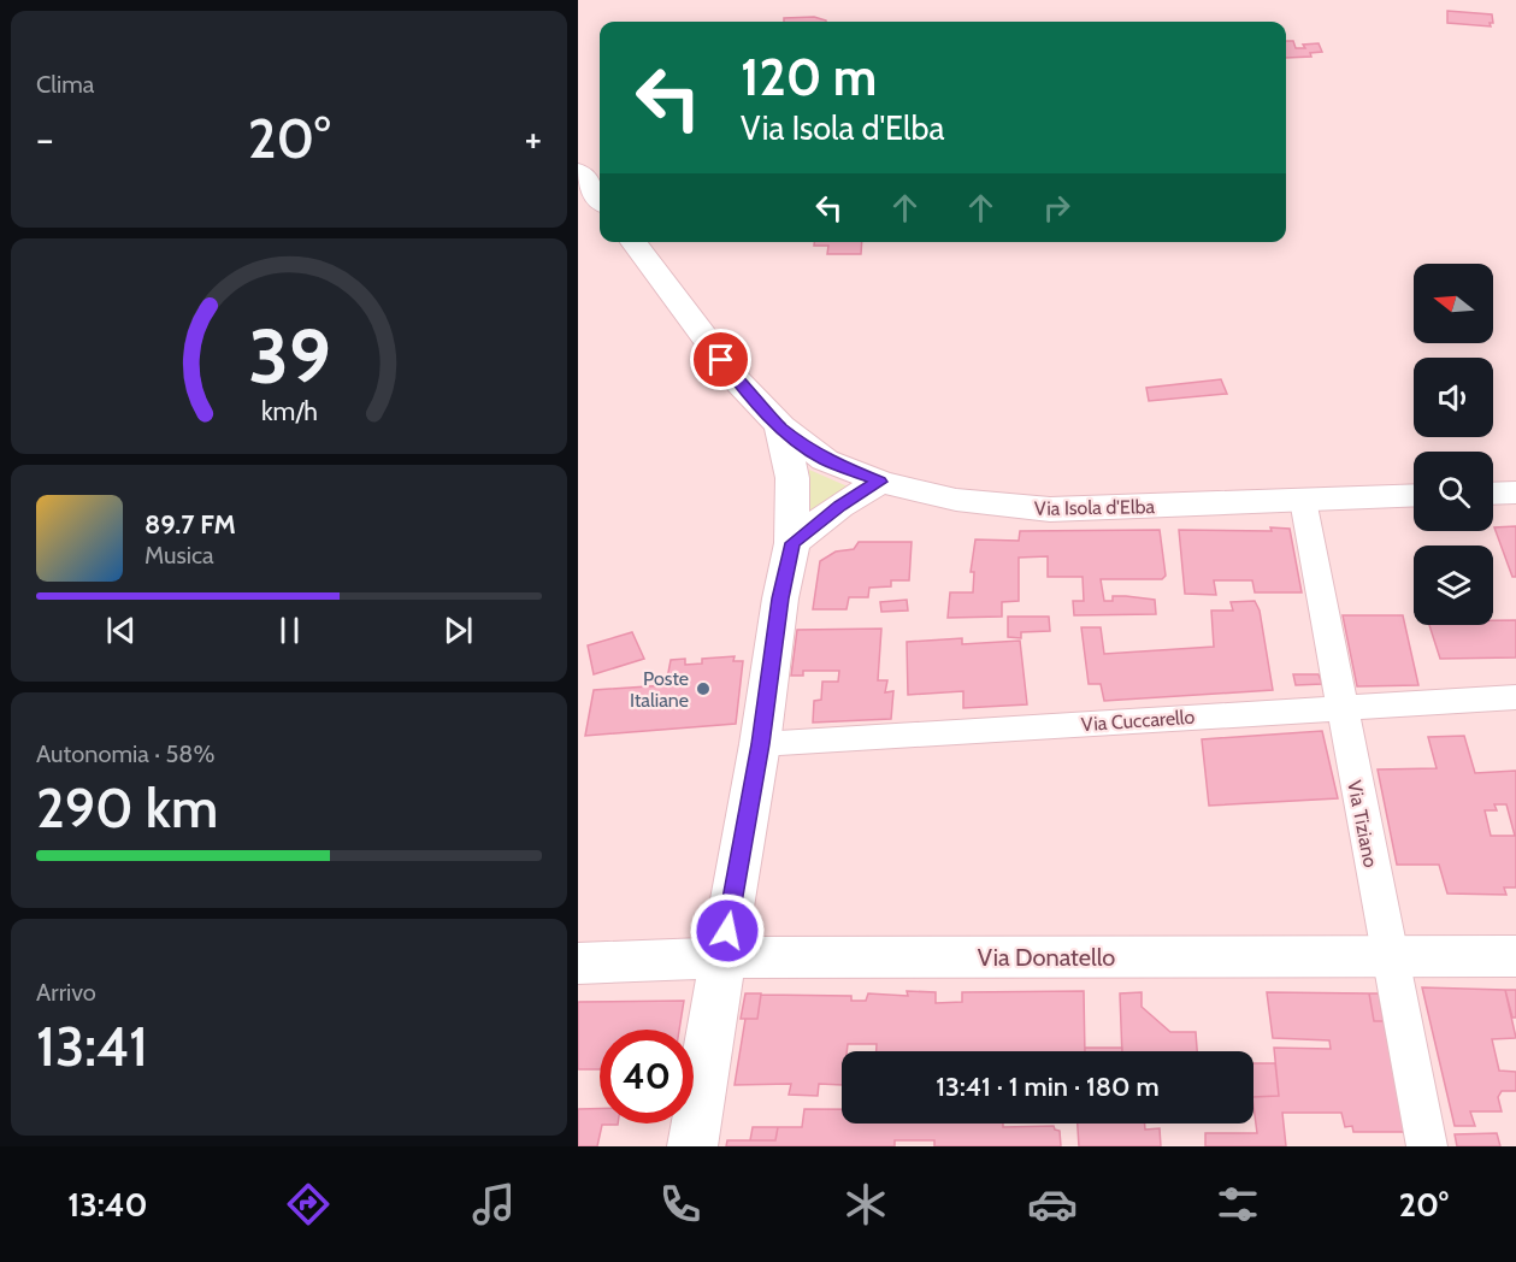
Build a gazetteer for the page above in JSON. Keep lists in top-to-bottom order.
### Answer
{
  "streets": {
    "street": [
      "Via Isola d'Elba",
      "Via Cuccarello",
      "Via Tiziano",
      "Via Donatello"
    ]
  },
  "crossings": [
    ["Via Isola d'Elba", "Via Tiziano"],
    ["Via Cuccarello", "Via Tiziano"],
    ["Via Tiziano", "Via Donatello"]
  ],
  "places": ["Poste Italiane"],
  "north": "left",
  "page": {
    "tile": [
      "Clima",
      ["Autonomia · 58%", "290 km"],
      ["Arrivo", "13:41"]
    ],
    "turn": ["120 m", "Via Isola d'Elba"],
    "heat": ["−", "20°", "+"],
    "song": ["89.7 FM", "Musica"],
    "limit": "40",
    "trip": "13:41 · 1 min · 180 m",
    "tabs": ["13:40", "20°"],
    "gauge": ["39", "km/h"]
  }
}
